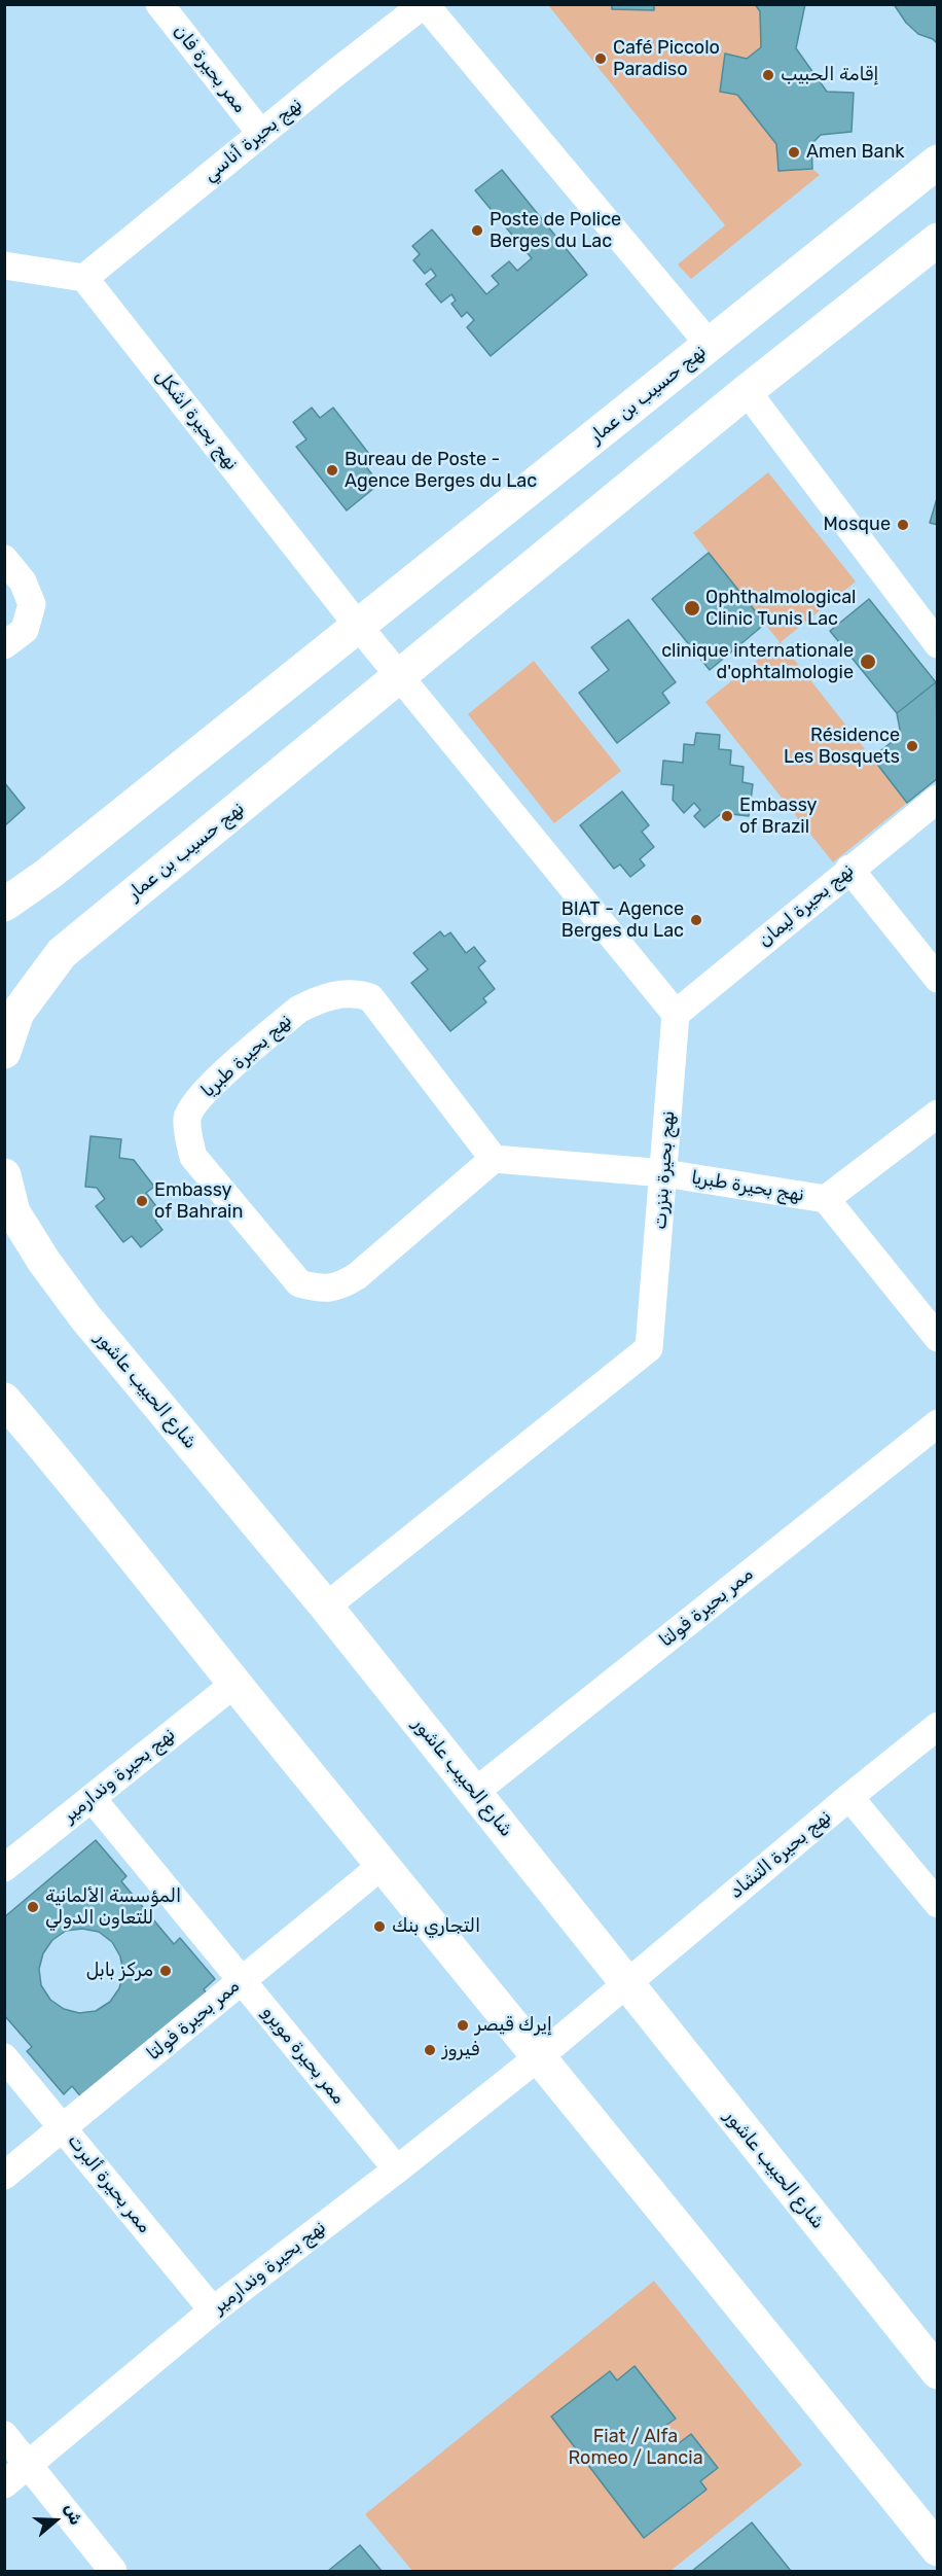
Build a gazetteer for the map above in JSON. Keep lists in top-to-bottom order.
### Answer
{
  "streets": {
    "main road": ["نهج حسيب بن عمار", "شارع الحبيب عاشور"],
    "street": [
      "ممر بحيرة فان",
      "نهج بحيرة أناسي",
      "نهج بحيرة اشكل",
      "نهج بحيرة ليمان",
      "نهج بحيرة طبريا",
      "نهج بحيرة بنزرت",
      "ممر بحيرة فولتا",
      "نهج بحيرة وندارمير",
      "نهج بحيرة التشاد",
      "ممر بحيرة مويرو",
      "ممر بحيرة ألبرت"
    ]
  },
  "crossings": [
    ["ممر بحيرة فان", "نهج بحيرة أناسي"],
    ["نهج بحيرة أناسي", "نهج بحيرة اشكل"],
    ["نهج حسيب بن عمار", "نهج بحيرة اشكل"],
    ["نهج بحيرة ليمان", "نهج بحيرة بنزرت"],
    ["نهج بحيرة طبريا", "نهج بحيرة بنزرت"],
    ["نهج بحيرة بنزرت", "شارع الحبيب عاشور"],
    ["شارع الحبيب عاشور", "ممر بحيرة فولتا"],
    ["شارع الحبيب عاشور", "نهج بحيرة التشاد"],
    ["ممر بحيرة فولتا", "ممر بحيرة مويرو"],
    ["ممر بحيرة فولتا", "ممر بحيرة ألبرت"],
    ["نهج بحيرة وندارمير", "نهج بحيرة التشاد"],
    ["نهج بحيرة وندارمير", "ممر بحيرة مويرو"],
    ["نهج بحيرة وندارمير", "ممر بحيرة ألبرت"]
  ],
  "parks": ["Fiat / Alfa Romeo / Lancia"],
  "places": [
    "Café Piccolo Paradiso",
    "إقامة الحبيب",
    "Amen Bank",
    "Poste de Police Berges du Lac",
    "Bureau de Poste - Agence Berges du Lac",
    "Mosque",
    "Ophthalmological Clinic Tunis Lac",
    "clinique internationale d'ophtalmologie",
    "Résidence Les Bosquets",
    "Embassy of Brazil",
    "BIAT - Agence Berges du Lac",
    "Embassy of Bahrain",
    "المؤسسة الألمانية للتعاون الدولي",
    "التجاري بنك",
    "مركز بابل",
    "إيرك قيصر",
    "فيروز"
  ],
  "north": "right"
}
